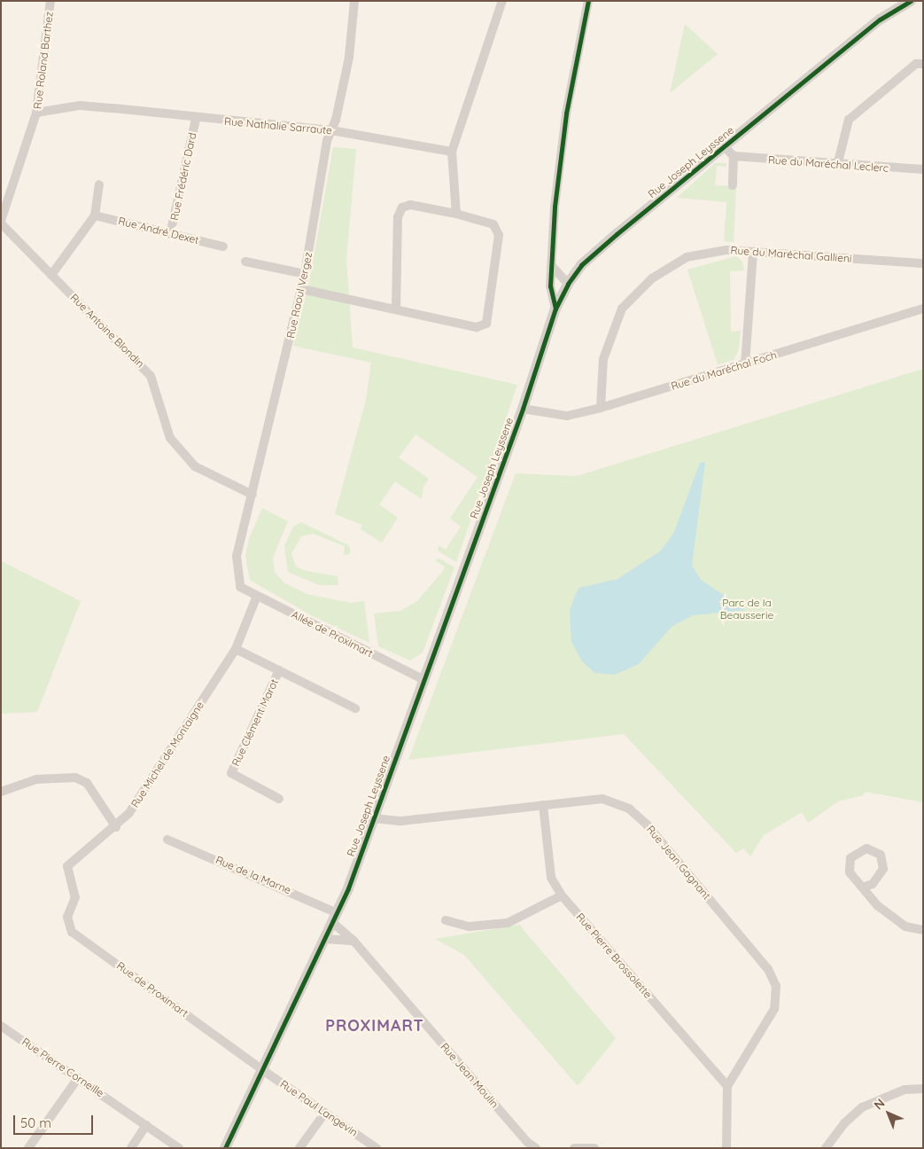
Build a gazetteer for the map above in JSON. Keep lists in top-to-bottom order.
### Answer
{
  "streets": {
    "street": [
      "Rue Roland Barthez",
      "Rue Nathalie Sarraute",
      "Rue Joseph Leyssene",
      "Rue du Maréchal Leclerc",
      "Rue Frédéric Dard",
      "Rue André Dexet",
      "Rue du Maréchal Gallieni",
      "Rue Raoul Vergez",
      "Rue Antoine Blondin",
      "Rue du Maréchal Foch",
      "Allée de Proximart",
      "Rue Clément Marot",
      "Rue Michel de Montaigne",
      "Rue Jean Gagnant",
      "Rue de la Marne",
      "Rue Pierre Brossolette",
      "Rue de Proximart",
      "Rue Pierre Corneille",
      "Rue Jean Moulin",
      "Rue Paul Langevin"
    ]
  },
  "crossings": [
    ["Rue Roland Barthez", "Rue Nathalie Sarraute"],
    ["Rue Roland Barthez", "Rue Antoine Blondin"],
    ["Rue Nathalie Sarraute", "Rue Frédéric Dard"],
    ["Rue Nathalie Sarraute", "Rue Raoul Vergez"],
    ["Rue Joseph Leyssene", "Rue du Maréchal Foch"],
    ["Rue Joseph Leyssene", "Allée de Proximart"],
    ["Rue Joseph Leyssene", "Rue Jean Gagnant"],
    ["Rue Joseph Leyssene", "Rue de la Marne"],
    ["Rue Joseph Leyssene", "Rue de Proximart"],
    ["Rue Joseph Leyssene", "Rue Jean Moulin"],
    ["Rue Joseph Leyssene", "Rue Paul Langevin"],
    ["Rue Frédéric Dard", "Rue André Dexet"],
    ["Rue du Maréchal Gallieni", "Rue du Maréchal Foch"],
    ["Rue Raoul Vergez", "Rue Antoine Blondin"],
    ["Rue Raoul Vergez", "Allée de Proximart"],
    ["Allée de Proximart", "Rue Michel de Montaigne"],
    ["Rue Michel de Montaigne", "Rue de Proximart"],
    ["Rue Jean Gagnant", "Rue Pierre Brossolette"],
    ["Rue de la Marne", "Rue Jean Moulin"],
    ["Rue de Proximart", "Rue Paul Langevin"]
  ],
  "districts": ["PROXIMART"],
  "parks": ["Parc de la Beausserie"],
  "scale_bar": "50 m",
  "north": "top left"
}
